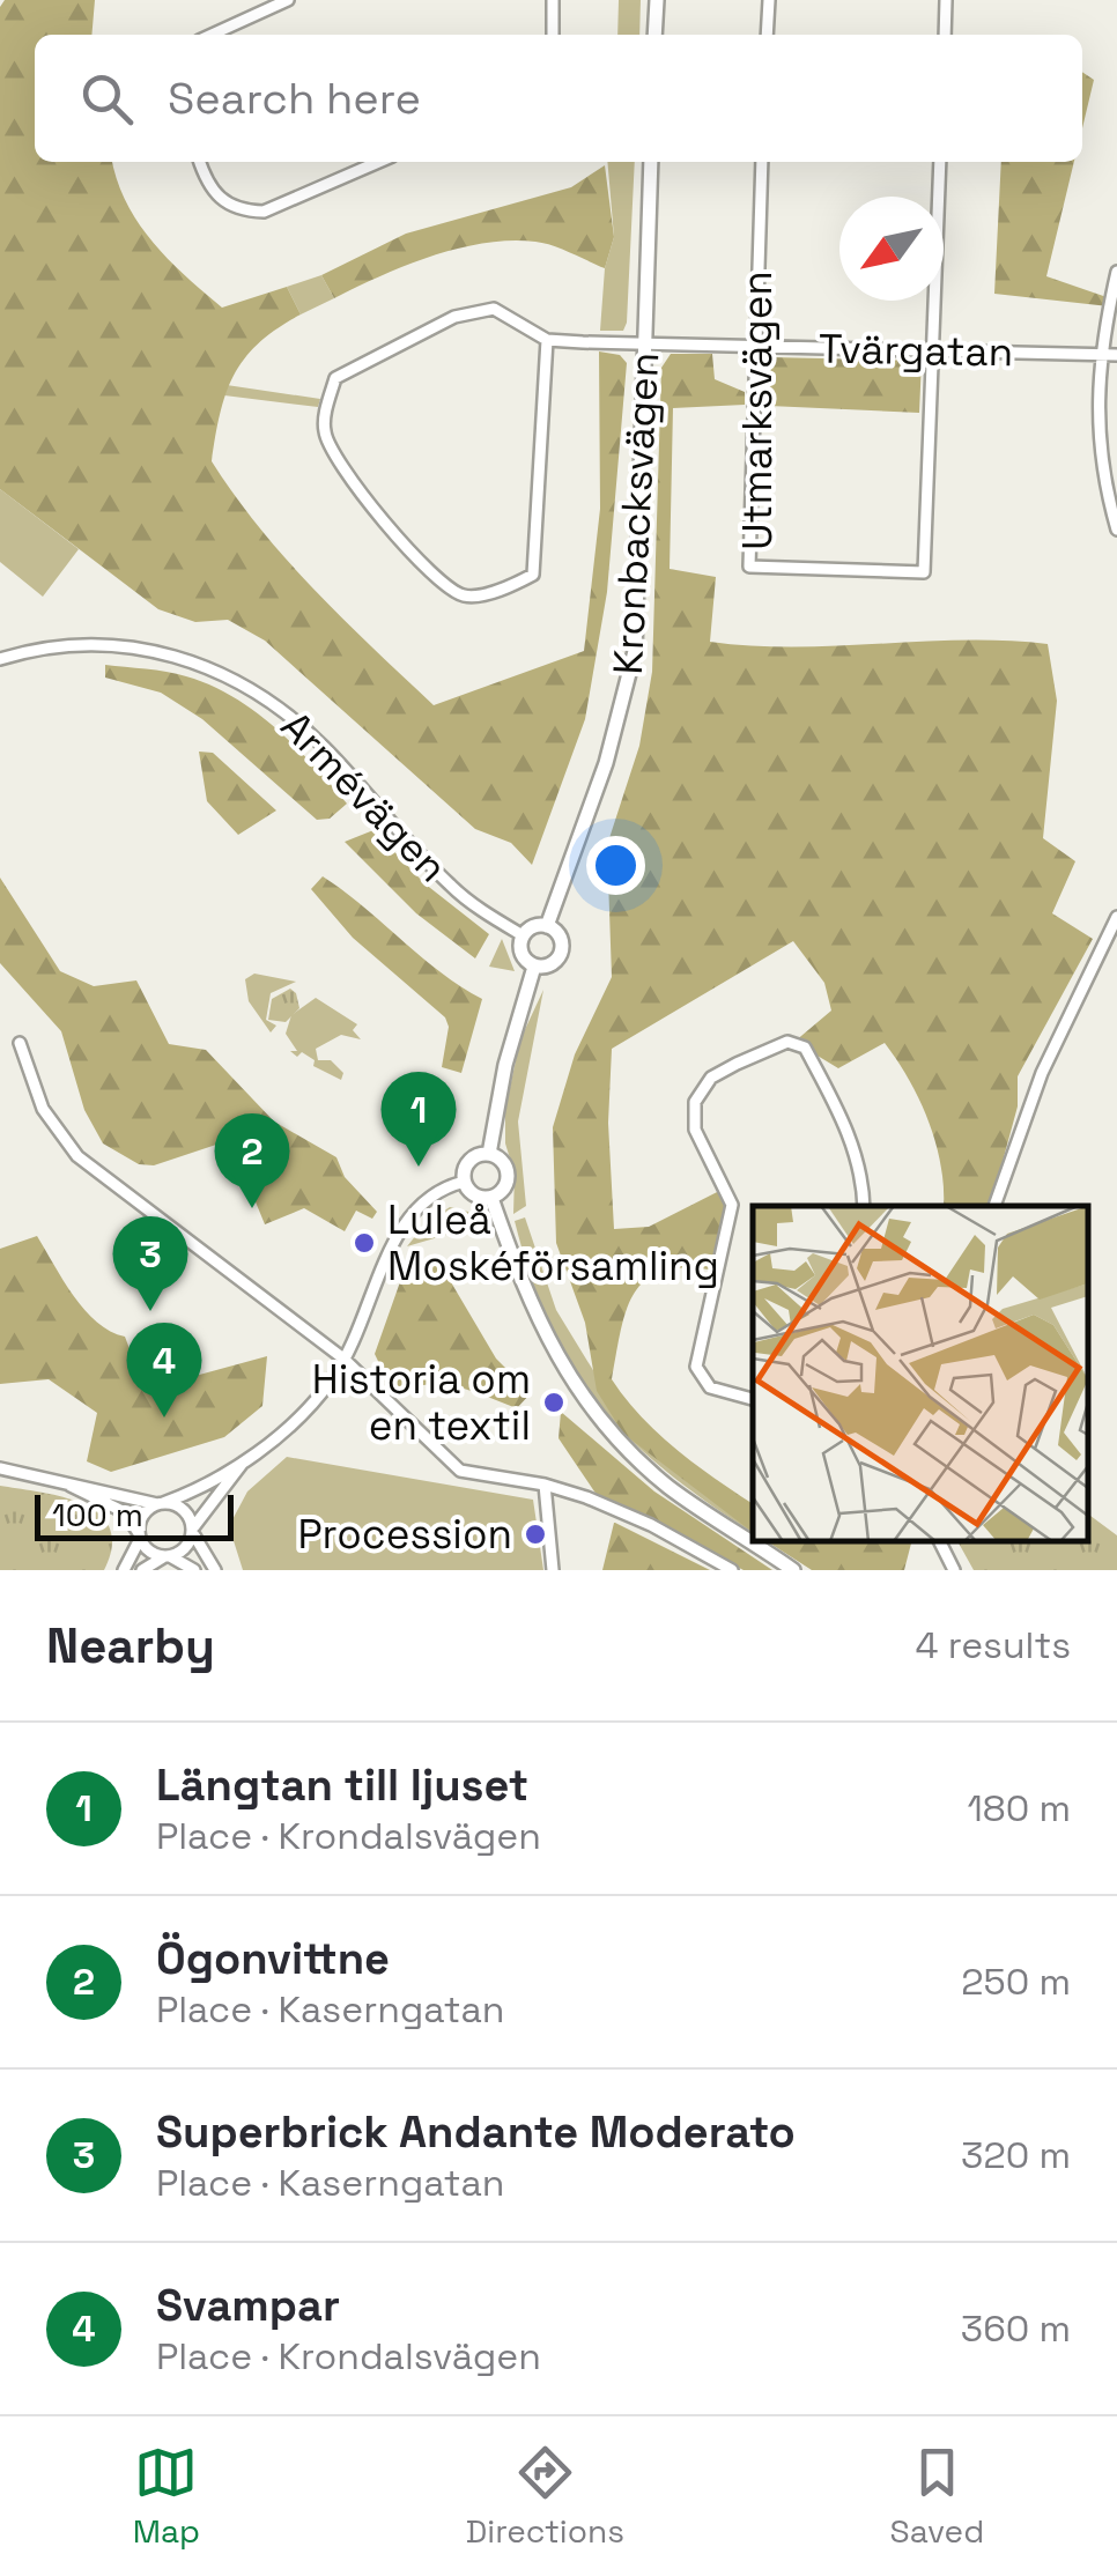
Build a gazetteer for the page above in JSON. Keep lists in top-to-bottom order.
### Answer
{
  "streets": {
    "street": [
      "Tvärgatan",
      "Utmarksvägen",
      "Kronbacksvägen",
      "Armévägen"
    ]
  },
  "crossings": [
    ["Tvärgatan", "Utmarksvägen"],
    ["Tvärgatan", "Kronbacksvägen"],
    ["Kronbacksvägen", "Armévägen"]
  ],
  "places": ["Luleå Moskéförsamling", "Historia om en textil", "Procession"],
  "scale_bar": "100 m",
  "north": "bottom left",
  "page": {
    "search": "Search here",
    "pins": [
      "1",
      "2",
      "3",
      "4"
    ],
    "scale": "100 m",
    "heading": ["Nearby", "4 results"],
    "list": [
      {
        "mark": "1",
        "name": "Längtan till ljuset",
        "note": "Place · Krondalsvägen",
        "value": "180 m"
      },
      {
        "mark": "2",
        "name": "Ögonvittne",
        "note": "Place · Kaserngatan",
        "value": "250 m"
      },
      {
        "mark": "3",
        "name": "Superbrick Andante Moderato",
        "note": "Place · Kaserngatan",
        "value": "320 m"
      },
      {
        "mark": "4",
        "name": "Svampar",
        "note": "Place · Krondalsvägen",
        "value": "360 m"
      }
    ],
    "nav": ["Map", "Directions", "Saved"]
  }
}
